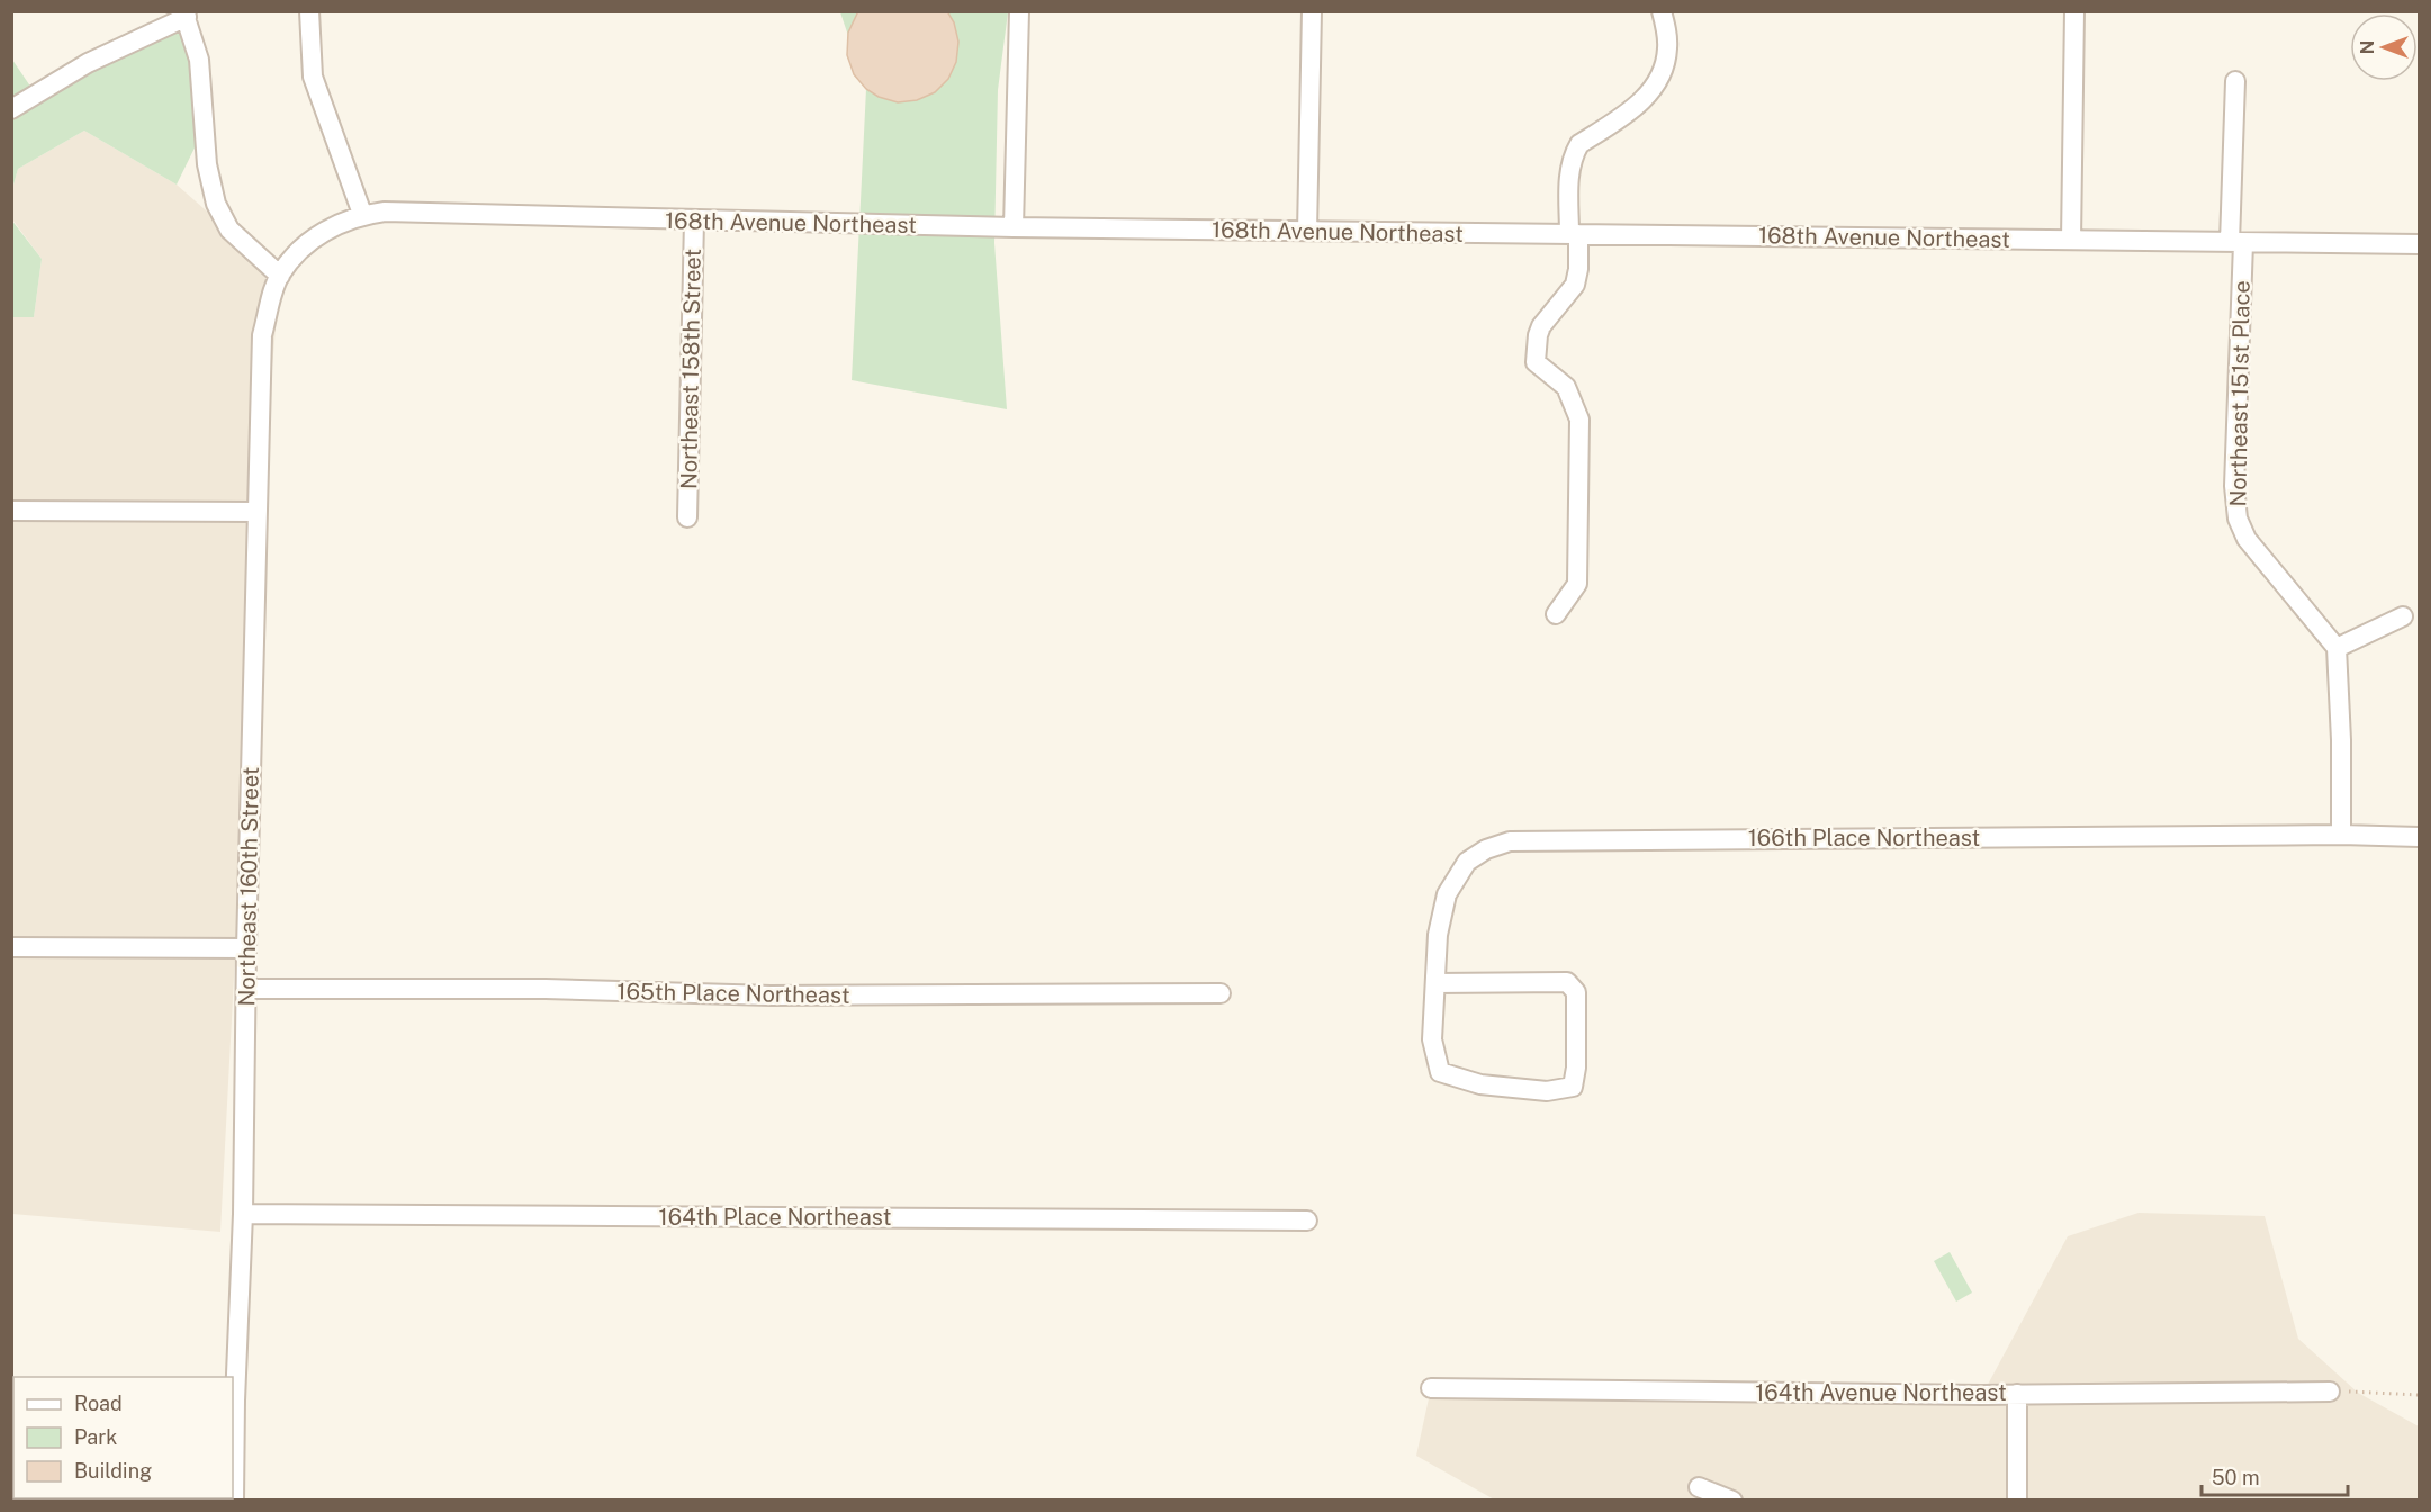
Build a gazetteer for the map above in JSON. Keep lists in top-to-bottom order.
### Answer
{
  "streets": {
    "street": [
      "168th Avenue Northeast",
      "Northeast 158th Street",
      "Northeast 151st Place",
      "166th Place Northeast",
      "Northeast 160th Street",
      "165th Place Northeast",
      "164th Place Northeast",
      "164th Avenue Northeast"
    ]
  },
  "crossings": [
    ["168th Avenue Northeast", "Northeast 158th Street"],
    ["168th Avenue Northeast", "Northeast 151st Place"],
    ["168th Avenue Northeast", "Northeast 160th Street"],
    ["Northeast 160th Street", "165th Place Northeast"],
    ["Northeast 160th Street", "164th Place Northeast"]
  ],
  "legend": ["Road", "Park", "Building"],
  "scale_bar": "50 m",
  "north": "left"
}
